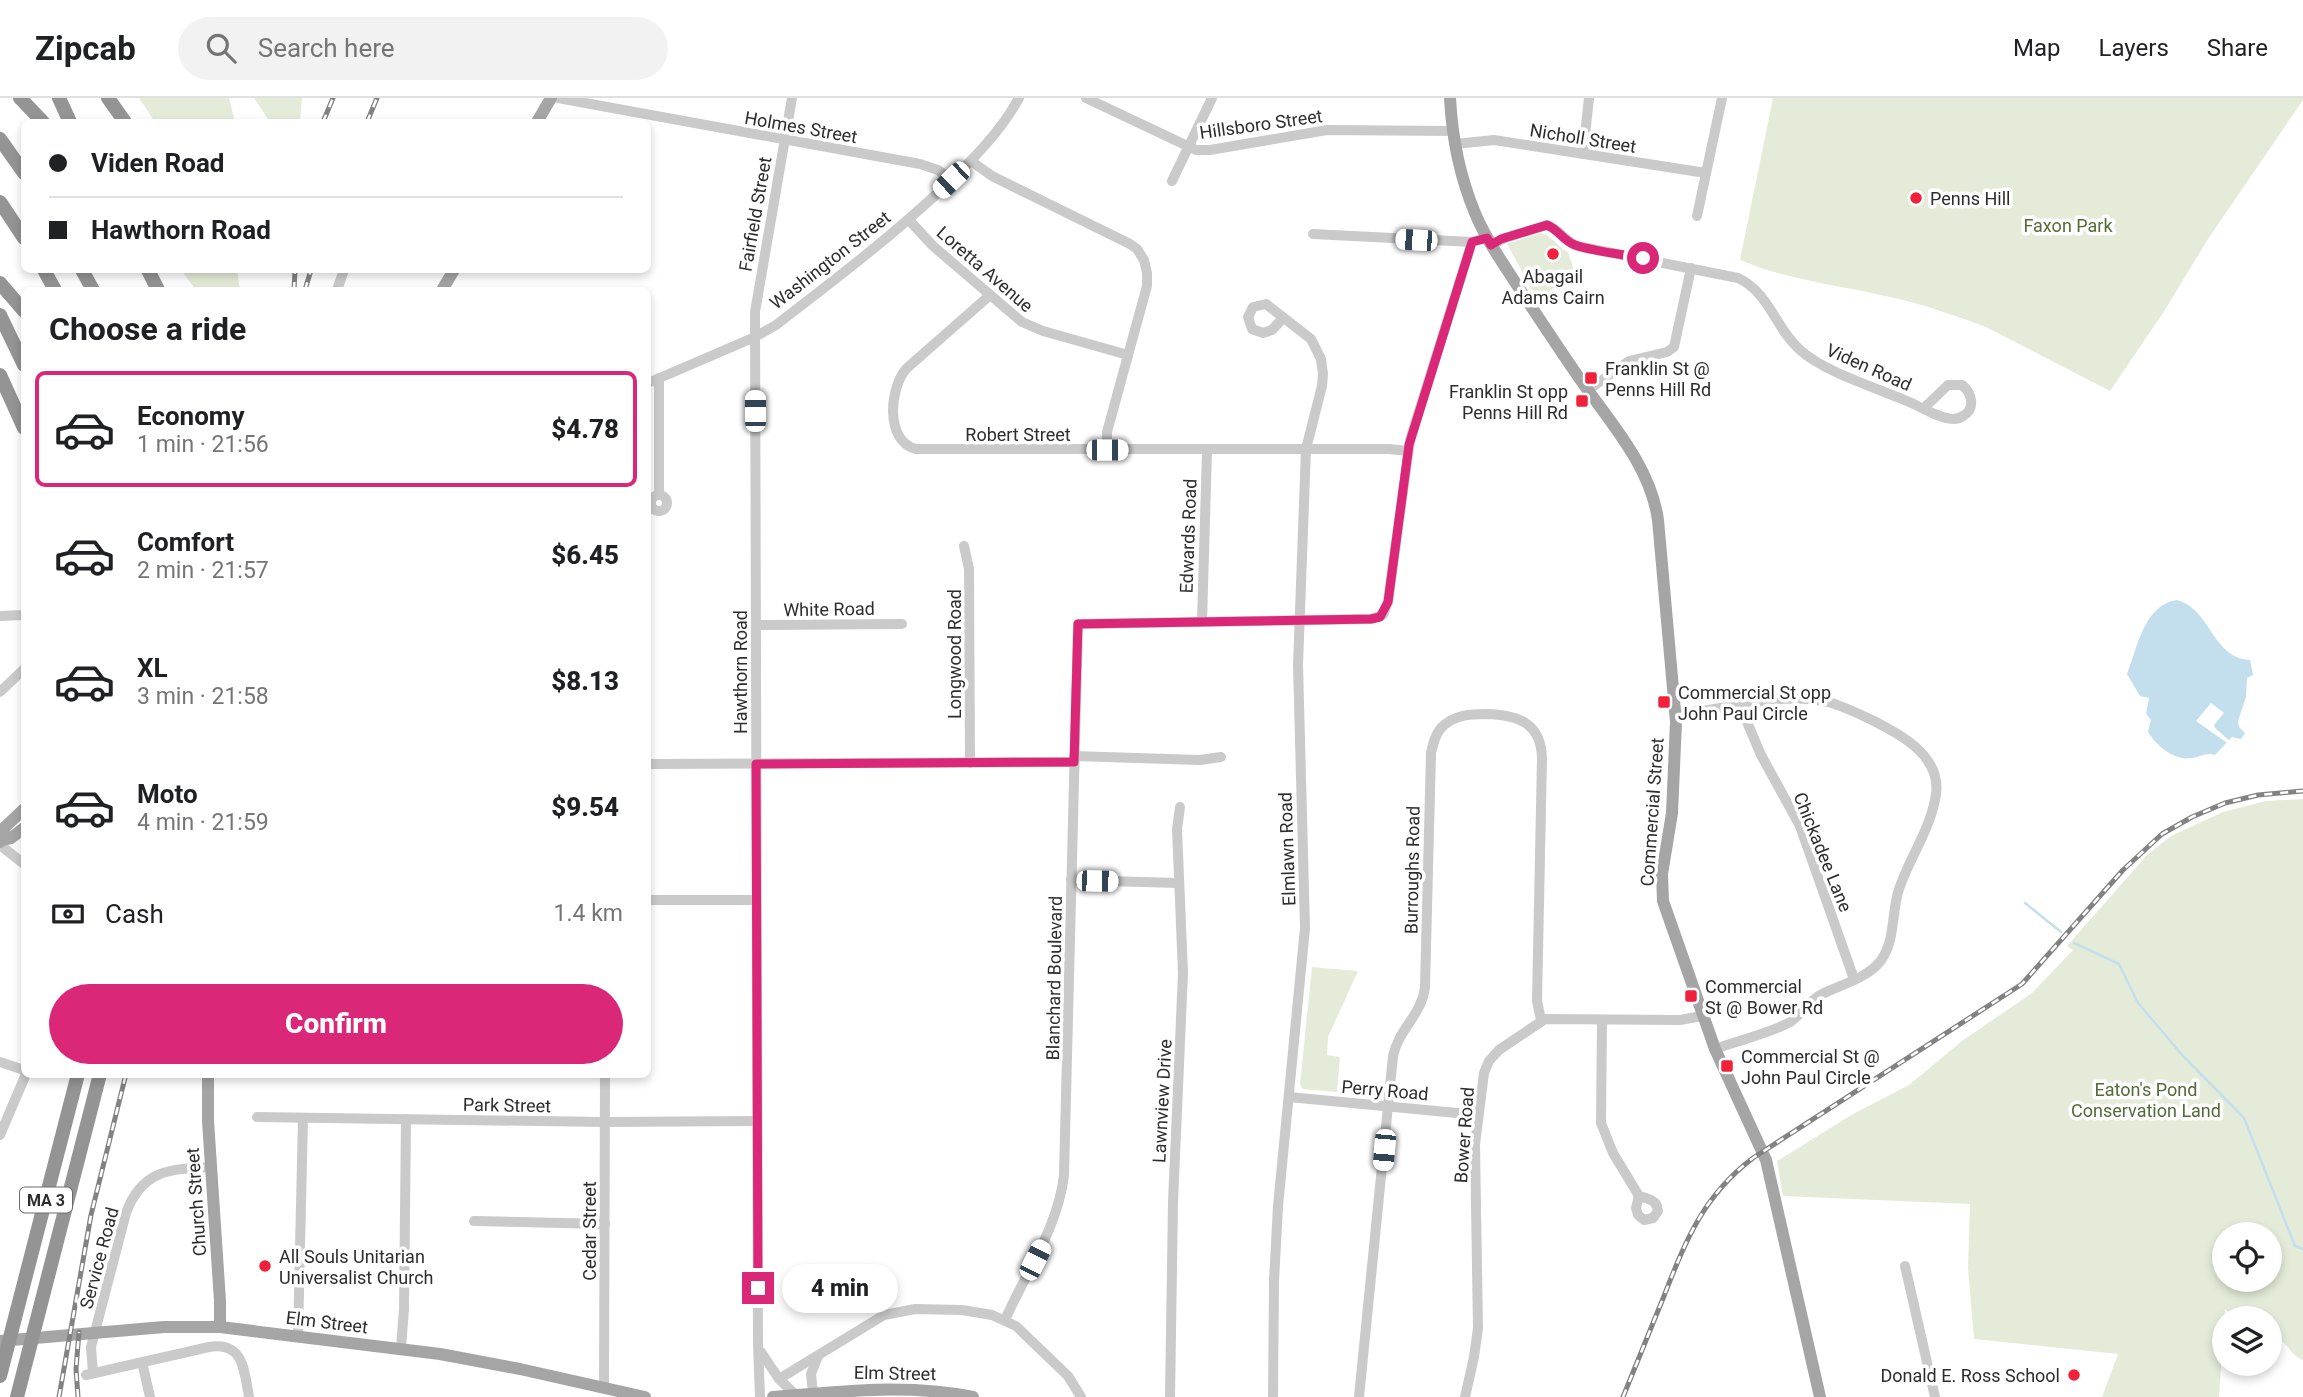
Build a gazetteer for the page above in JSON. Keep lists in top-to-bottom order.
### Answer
{
  "streets": {
    "highway": ["MA 3"],
    "main road": ["Commercial Street", "Church Street", "Elm Street"],
    "street": [
      "Hillsboro Street",
      "Holmes Street",
      "Nicholl Street",
      "Fairfield Street",
      "Washington Street",
      "Loretta Avenue",
      "Viden Road",
      "Robert Street",
      "Edwards Road",
      "White Road",
      "Longwood Road",
      "Hawthorn Road",
      "Elmlawn Road",
      "Chickadee Lane",
      "Burroughs Road",
      "Blanchard Boulevard",
      "Perry Road",
      "Lawnview Drive",
      "Park Street",
      "Bower Road",
      "Cedar Street",
      "Service Road"
    ]
  },
  "crossings": [
    ["Hillsboro Street", "Nicholl Street"],
    ["Hillsboro Street", "Commercial Street"],
    ["Holmes Street", "Fairfield Street"],
    ["Holmes Street", "Washington Street"],
    ["Nicholl Street", "Commercial Street"],
    ["Fairfield Street", "Washington Street"],
    ["Fairfield Street", "Hawthorn Road"],
    ["Washington Street", "Loretta Avenue"],
    ["Washington Street", "Hawthorn Road"],
    ["Loretta Avenue", "Robert Street"],
    ["Viden Road", "Commercial Street"],
    ["Robert Street", "Edwards Road"],
    ["Robert Street", "Elmlawn Road"],
    ["Edwards Road", "Blanchard Boulevard"],
    ["White Road", "Hawthorn Road"],
    ["Hawthorn Road", "Park Street"],
    ["Hawthorn Road", "Elm Street"],
    ["Elmlawn Road", "Perry Road"],
    ["Burroughs Road", "Perry Road"],
    ["Burroughs Road", "Bower Road"],
    ["Perry Road", "Bower Road"],
    ["Park Street", "Cedar Street"],
    ["Church Street", "Service Road"],
    ["Church Street", "Elm Street"],
    ["Cedar Street", "Elm Street"]
  ],
  "parks": ["Faxon Park", "Eaton's Pond Conservation Land"],
  "places": {
    "other": [
      "Penns Hill",
      "Abagail Adams Cairn",
      "All Souls Unitarian Universalist Church",
      "Donald E. Ross School"
    ],
    "transit": [
      "Franklin St @ Penns Hill Rd",
      "Franklin St opp Penns Hill Rd",
      "Commercial St opp John Paul Circle",
      "Commercial St @ Bower Rd",
      "Commercial St @ John Paul Circle"
    ]
  },
  "page": {
    "header": "Zipcab",
    "search": "Search here",
    "nav": ["Map", "Layers", "Share"],
    "banner": ["Viden Road", "Hawthorn Road"],
    "heading": "Choose a ride",
    "list": [
      {
        "name": "Economy",
        "note": "1 min · 21:56",
        "value": "$4.78"
      },
      {
        "name": "Comfort",
        "note": "2 min · 21:57",
        "value": "$6.45"
      },
      {
        "name": "XL",
        "note": "3 min · 21:58",
        "value": "$8.13"
      },
      {
        "name": "Moto",
        "note": "4 min · 21:59",
        "value": "$9.54"
      }
    ],
    "pay": ["Cash", "1.4 km"],
    "buttons": "Confirm",
    "bubble": "4 min"
  }
}
